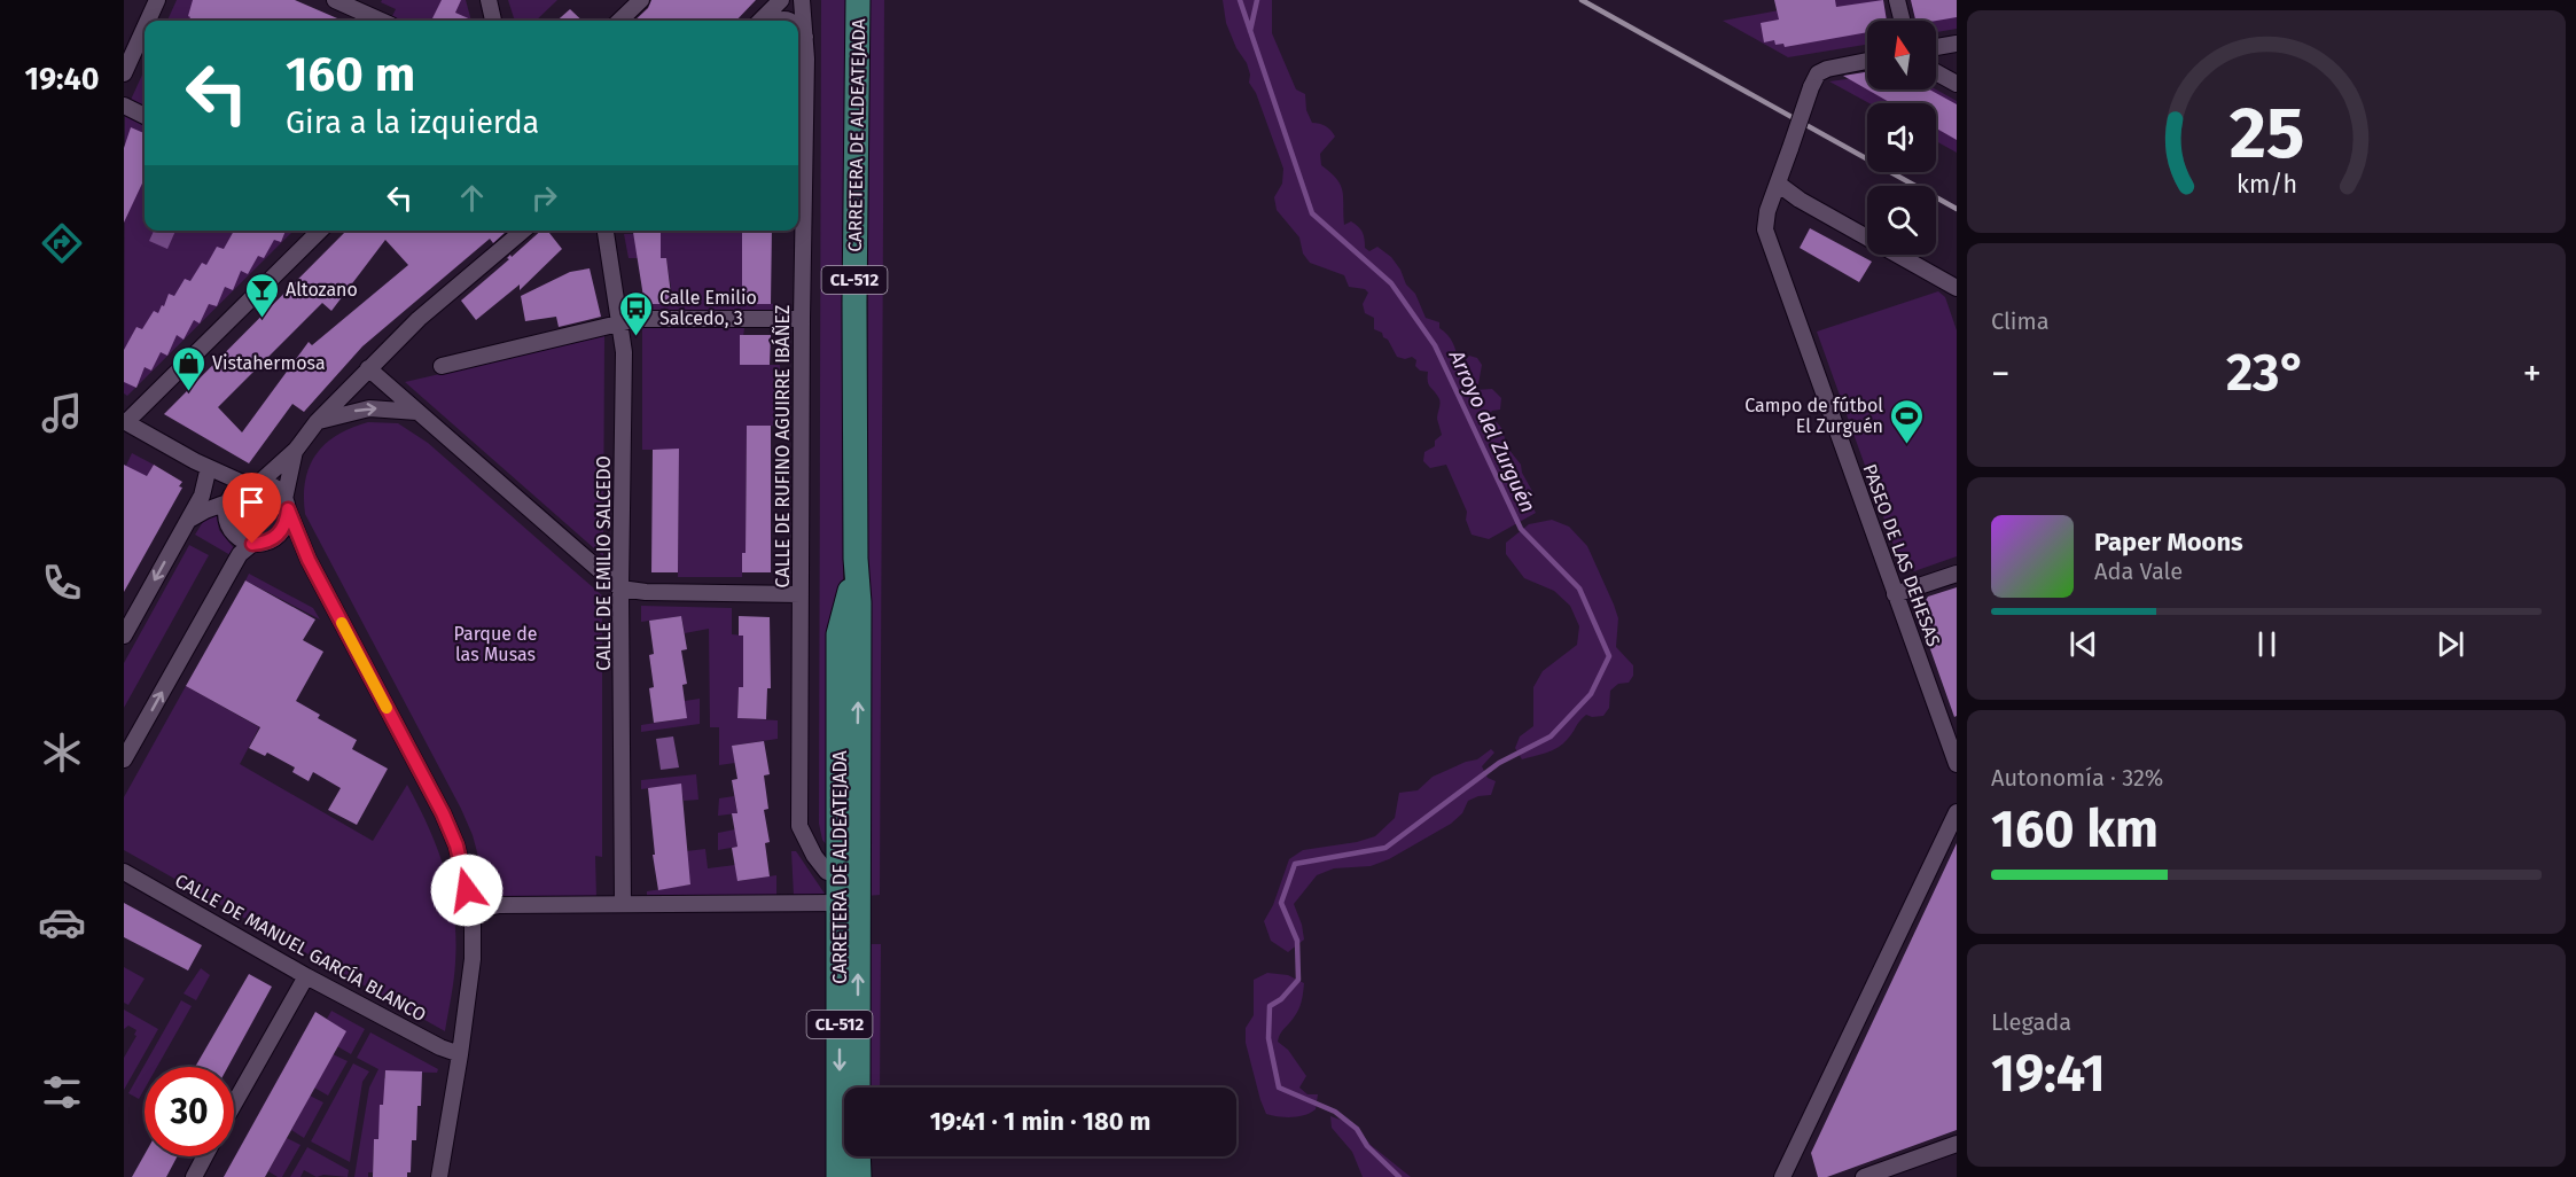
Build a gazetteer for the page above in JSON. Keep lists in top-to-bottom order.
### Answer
{
  "streets": {
    "main road": ["CARRETERA DE ALDEATEJADA", "CL-512"],
    "street": [
      "CALLE DE RUFINO AGUIRRE IBÁÑEZ",
      "PASEO DE LAS DEHESAS",
      "CALLE DE EMILIO SALCEDO",
      "CALLE DE MANUEL GARCÍA BLANCO"
    ]
  },
  "crossings": [
    ["CARRETERA DE ALDEATEJADA", "CALLE DE RUFINO AGUIRRE IBÁÑEZ"]
  ],
  "water": ["Arroyo del Zurguén"],
  "parks": ["Parque de las Musas"],
  "places": {
    "bar": ["Altozano"],
    "bus stop": ["Calle Emilio Salcedo, 3"],
    "shop": ["Vistahermosa"],
    "sports": ["Campo de fútbol El Zurguén"]
  },
  "north": "top",
  "page": {
    "tabs": "19:40",
    "turn": ["160 m", "Gira a la izquierda"],
    "tile": [
      "Clima",
      ["Autonomía · 32%", "160 km"],
      ["Llegada", "19:41"]
    ],
    "heat": ["−", "23°", "+"],
    "song": ["Paper Moons", "Ada Vale"],
    "limit": "30",
    "trip": "19:41 · 1 min · 180 m",
    "gauge": ["25", "km/h"]
  }
}
